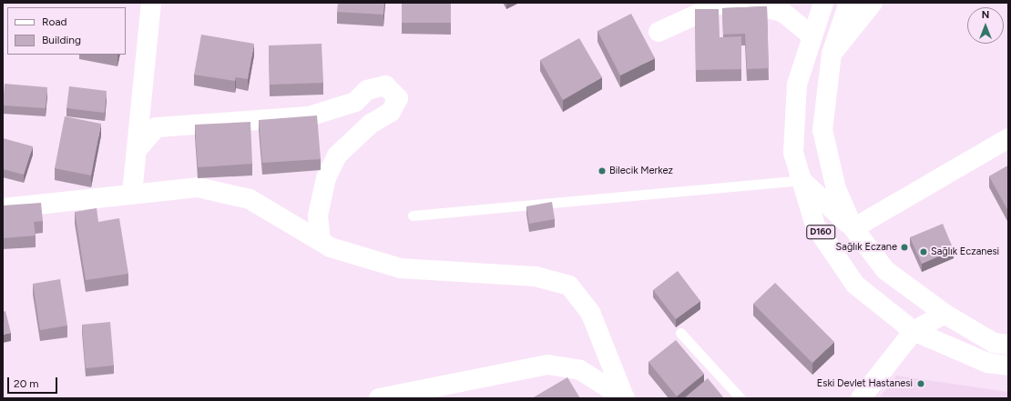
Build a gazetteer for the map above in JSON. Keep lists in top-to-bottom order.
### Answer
{
  "streets": {
    "street": ["D160"]
  },
  "places": [
    "Bilecik Merkez",
    "Sağlık Eczane",
    "Sağlık Eczanesi",
    "Eski Devlet Hastanesi"
  ],
  "legend": ["Road", "Building"],
  "scale_bar": "20 m",
  "north": "top"
}
